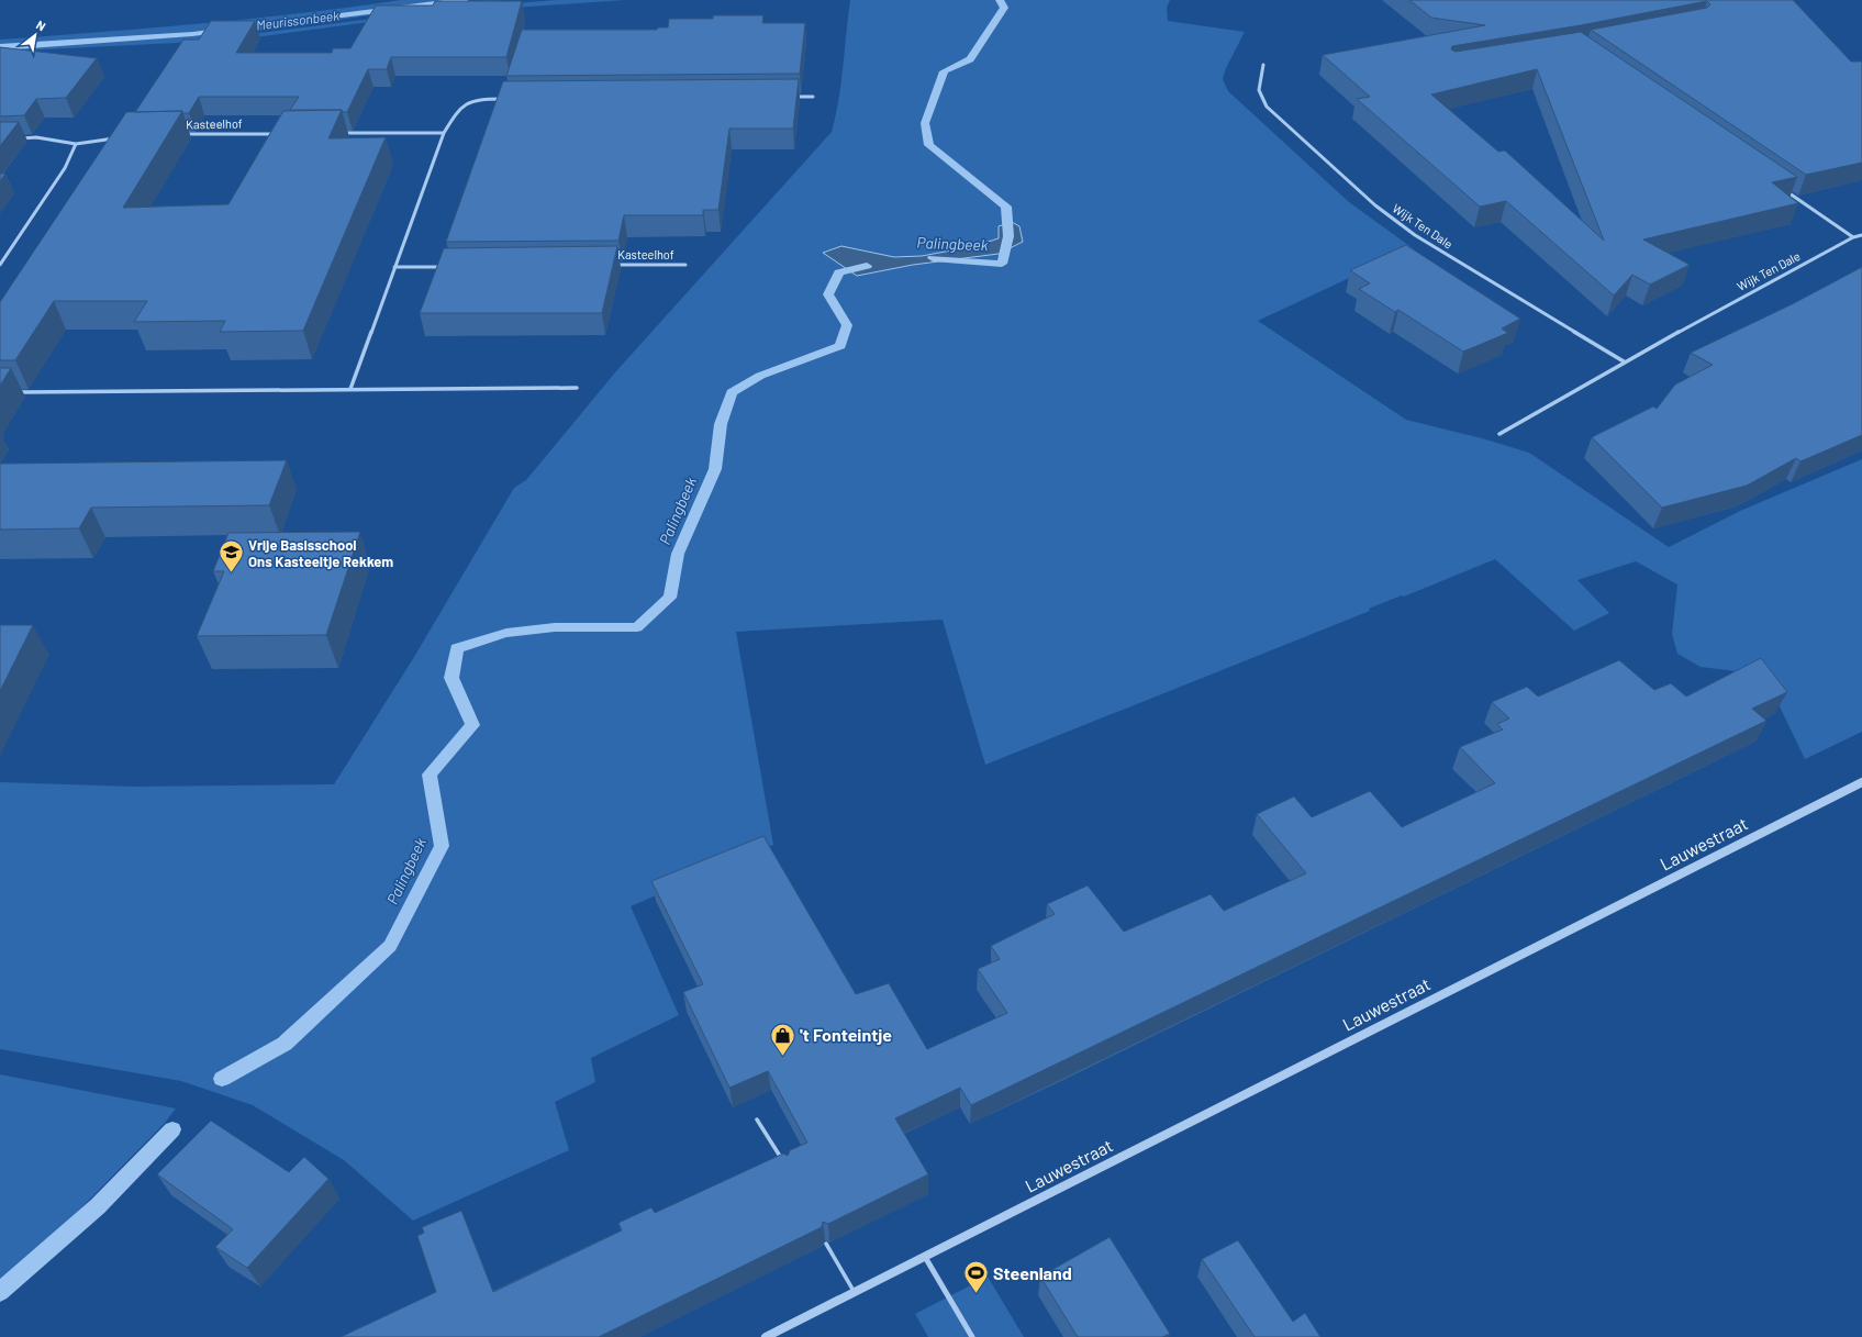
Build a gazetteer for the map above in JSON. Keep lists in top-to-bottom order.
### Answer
{
  "streets": {
    "street": ["Kasteelhof", "Wijk Ten Dale", "Lauwestraat"]
  },
  "water": ["Meurissonbeek", "Palingbeek"],
  "places": {
    "school or university": ["Vrije Basisschool Ons Kasteeltje Rekkem"],
    "shop": ["'t Fonteintje"],
    "sports": ["Steenland"]
  },
  "north": "top right"
}
